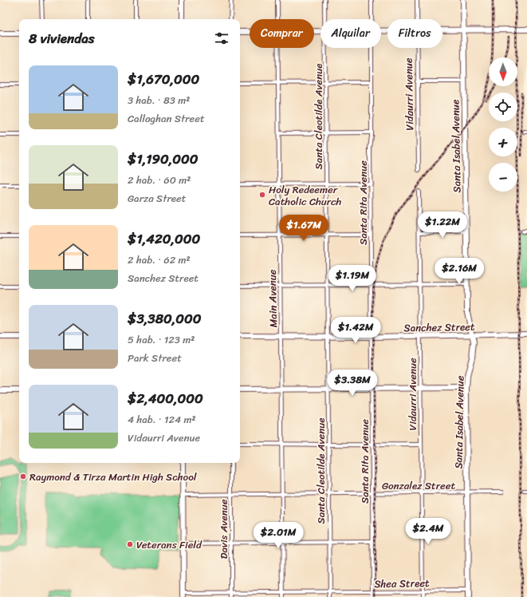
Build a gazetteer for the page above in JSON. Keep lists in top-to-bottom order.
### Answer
{
  "streets": {
    "main road": ["Santa Isabel Avenue", "Sanchez Street"],
    "street": [
      "Vidaurri Avenue",
      "Santa Cleotilde Avenue",
      "Santa Rita Avenue",
      "Main Avenue",
      "Gonzalez Street",
      "Davis Avenue",
      "Shea Street"
    ]
  },
  "crossings": [
    ["Vidaurri Avenue", "Sanchez Street"],
    ["Vidaurri Avenue", "Gonzalez Street"],
    ["Vidaurri Avenue", "Shea Street"],
    ["Santa Cleotilde Avenue", "Sanchez Street"],
    ["Santa Cleotilde Avenue", "Gonzalez Street"],
    ["Santa Cleotilde Avenue", "Shea Street"],
    ["Santa Isabel Avenue", "Sanchez Street"],
    ["Santa Isabel Avenue", "Gonzalez Street"],
    ["Santa Isabel Avenue", "Shea Street"],
    ["Santa Rita Avenue", "Sanchez Street"],
    ["Santa Rita Avenue", "Gonzalez Street"],
    ["Santa Rita Avenue", "Shea Street"],
    ["Main Avenue", "Sanchez Street"],
    ["Main Avenue", "Gonzalez Street"],
    ["Main Avenue", "Shea Street"],
    ["Gonzalez Street", "Davis Avenue"],
    ["Davis Avenue", "Shea Street"]
  ],
  "places": ["Holy Redeemer Catholic Church", "Raymond & Tirza Martin High School", "Veterans Field"],
  "north": "bottom",
  "page": {
    "chip": ["Comprar", "Alquilar", "Filtros"],
    "heading": "8 viviendas",
    "map_buttons": ["+", "−"],
    "list": [
      {
        "name": "$1,670,000",
        "note": "3 hab. · 83 m² · Callaghan Street"
      },
      {
        "name": "$1,190,000",
        "note": "2 hab. · 60 m² · Garza Street"
      },
      {
        "name": "$1,420,000",
        "note": "2 hab. · 62 m² · Sanchez Street"
      },
      {
        "name": "$3,380,000",
        "note": "5 hab. · 123 m² · Park Street"
      },
      {
        "name": "$2,400,000",
        "note": "4 hab. · 124 m² · Vidaurri Avenue"
      }
    ],
    "price": [
      "$1.22M",
      "$1.67M",
      "$2.16M",
      "$1.19M",
      "$1.42M",
      "$3.38M",
      "$2.4M",
      "$2.01M"
    ]
  }
}
